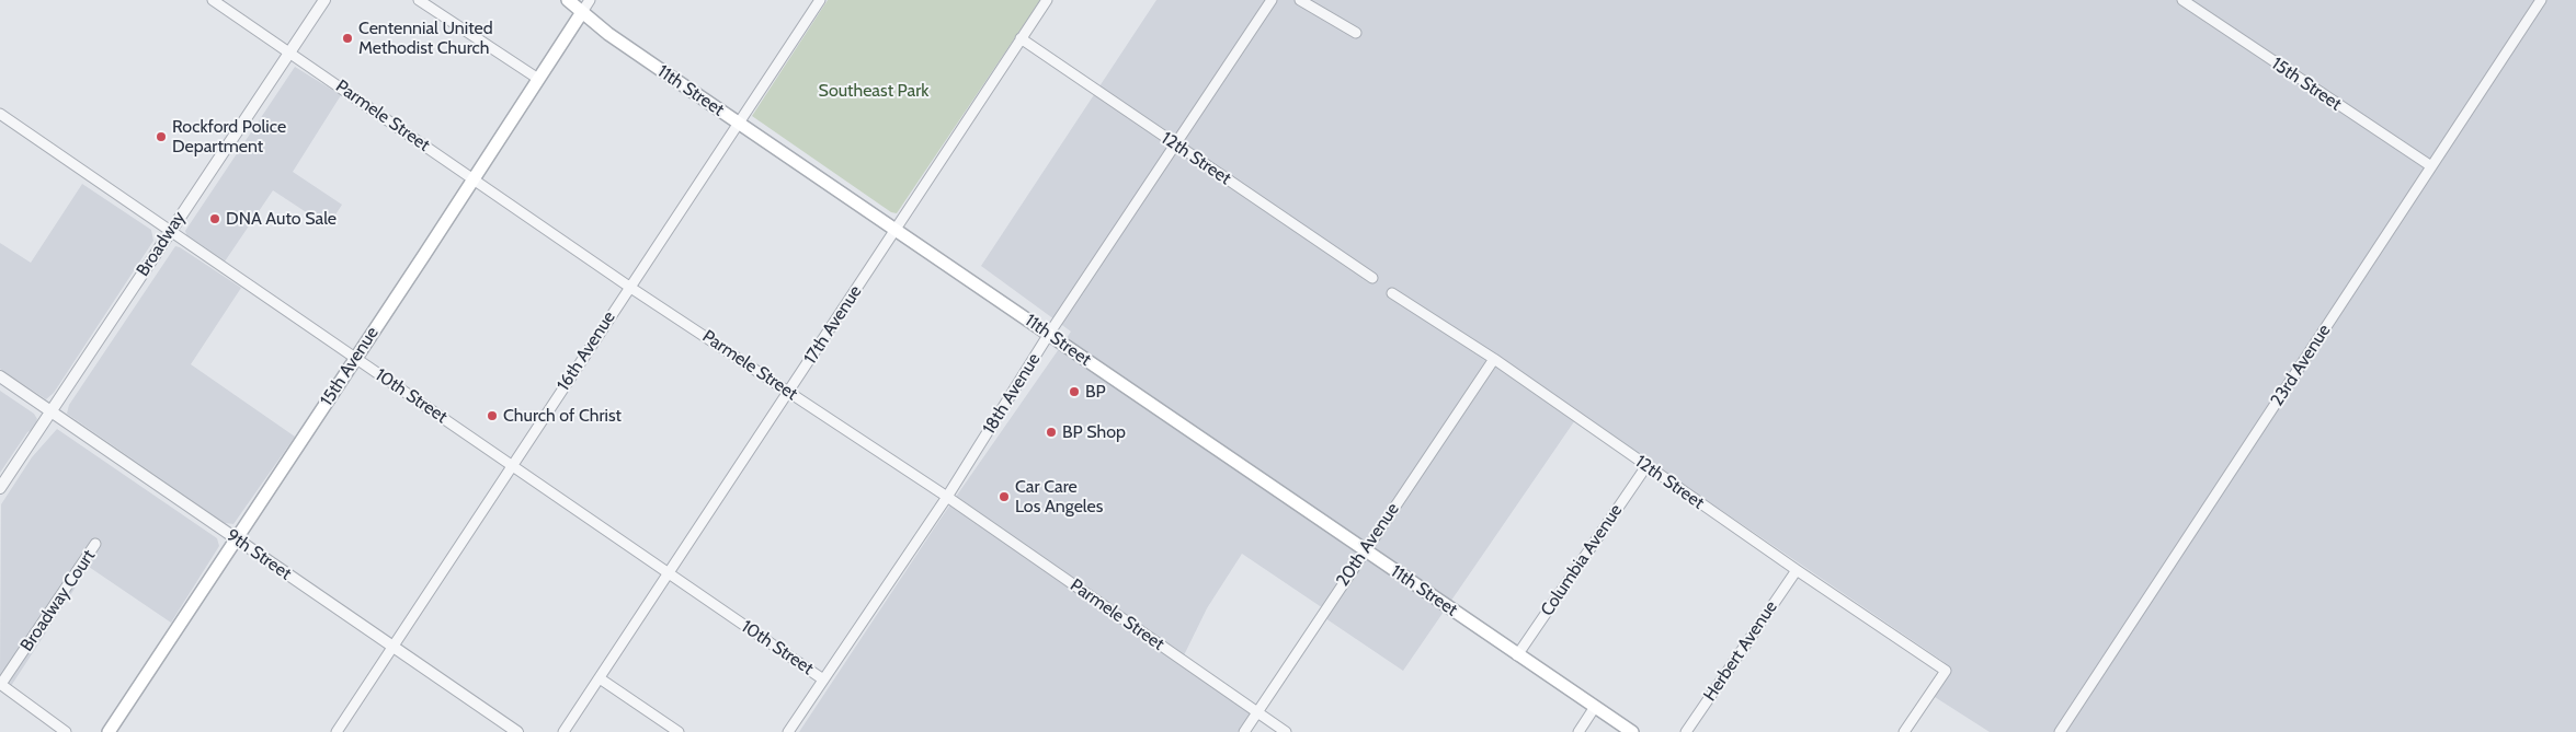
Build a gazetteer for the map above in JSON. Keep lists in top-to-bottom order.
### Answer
{
  "streets": {
    "main road": ["11th Street", "15th Avenue"],
    "street": [
      "15th Street",
      "Parmele Street",
      "12th Street",
      "Broadway",
      "17th Avenue",
      "16th Avenue",
      "23rd Avenue",
      "18th Avenue",
      "10th Street",
      "20th Avenue",
      "9th Street",
      "Columbia Avenue",
      "Broadway Court",
      "Herbert Avenue"
    ]
  },
  "crossings": [
    ["15th Street", "23rd Avenue"],
    ["11th Street", "17th Avenue"],
    ["11th Street", "16th Avenue"],
    ["11th Street", "15th Avenue"],
    ["11th Street", "18th Avenue"],
    ["11th Street", "20th Avenue"],
    ["11th Street", "Columbia Avenue"],
    ["Parmele Street", "Broadway"],
    ["Parmele Street", "17th Avenue"],
    ["Parmele Street", "16th Avenue"],
    ["Parmele Street", "15th Avenue"],
    ["Parmele Street", "18th Avenue"],
    ["Parmele Street", "20th Avenue"],
    ["12th Street", "17th Avenue"],
    ["12th Street", "18th Avenue"],
    ["12th Street", "20th Avenue"],
    ["12th Street", "Columbia Avenue"],
    ["12th Street", "Herbert Avenue"],
    ["Broadway", "10th Street"],
    ["Broadway", "9th Street"],
    ["17th Avenue", "10th Street"],
    ["16th Avenue", "10th Street"],
    ["16th Avenue", "9th Street"],
    ["15th Avenue", "10th Street"],
    ["15th Avenue", "9th Street"],
    ["18th Avenue", "10th Street"]
  ],
  "parks": ["Southeast Park"],
  "places": [
    "Centennial United Methodist Church",
    "Rockford Police Department",
    "DNA Auto Sale",
    "BP",
    "Church of Christ",
    "BP Shop",
    "Car Care Los Angeles"
  ]
}
